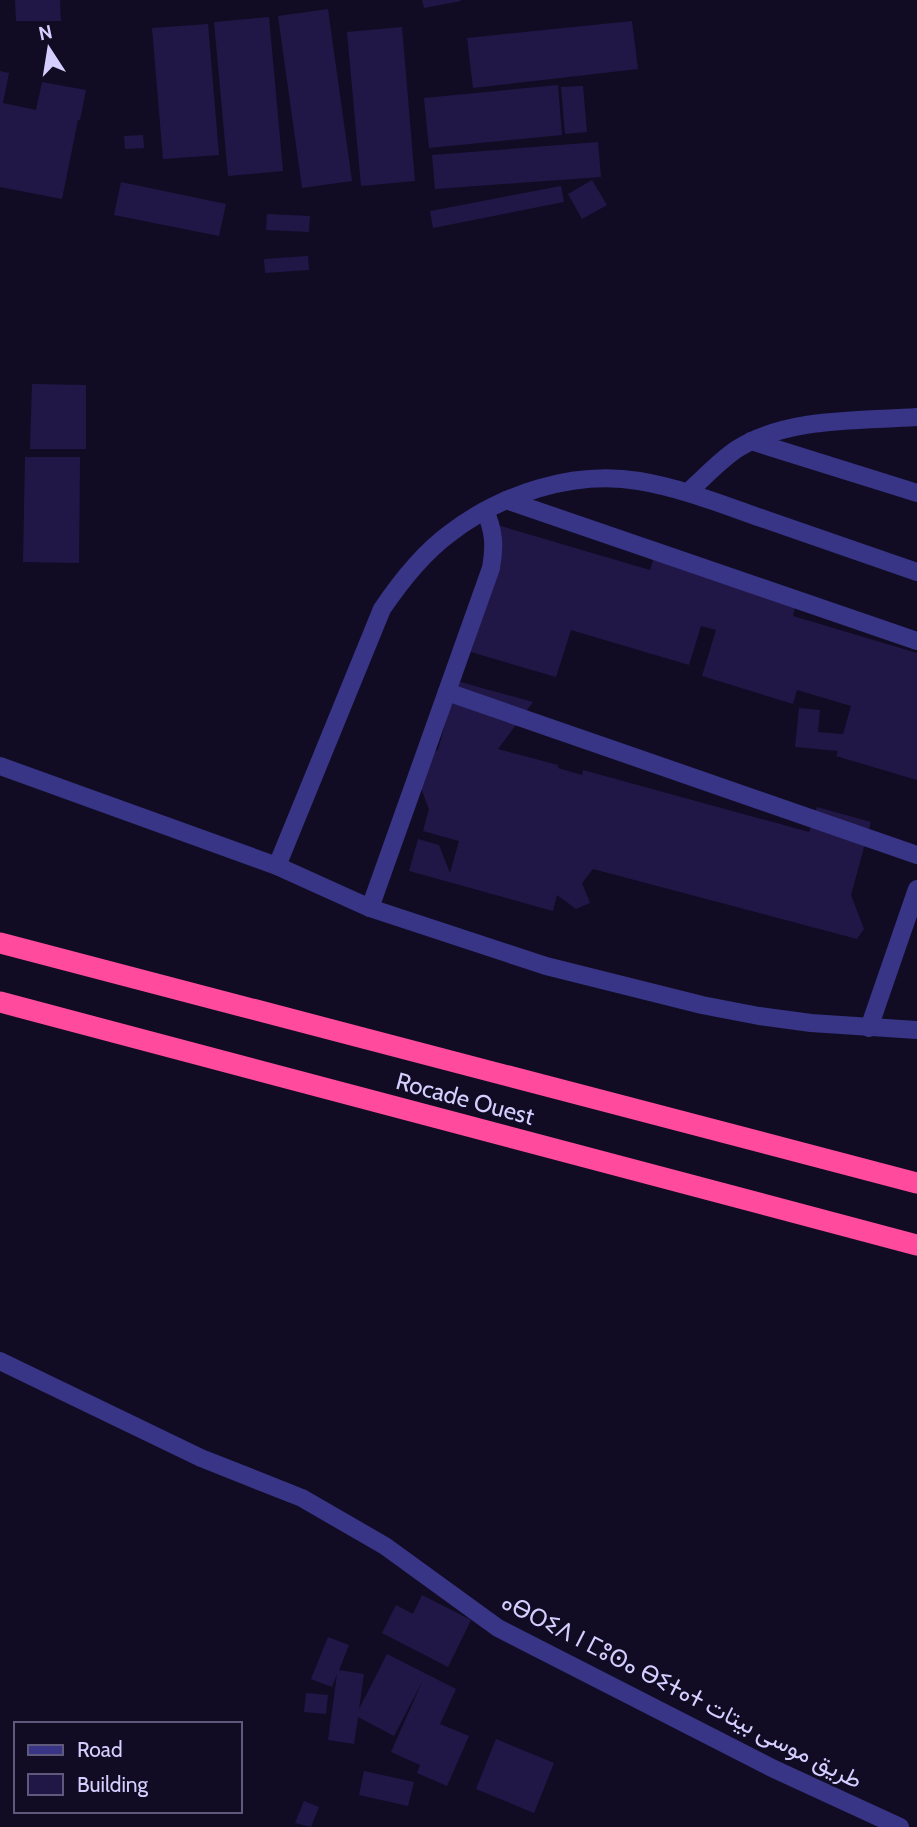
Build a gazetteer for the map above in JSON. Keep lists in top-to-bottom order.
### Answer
{
  "streets": {
    "highway": ["Rocade Ouest"],
    "street": ["ⴰⴱⵔⵉⴷ ⵏ ⵎⵓⵙⴰ ⴱⵉⵜⴰⵜ طريق موسى بيتات"]
  },
  "legend": ["Road", "Building"],
  "north": "top"
}
